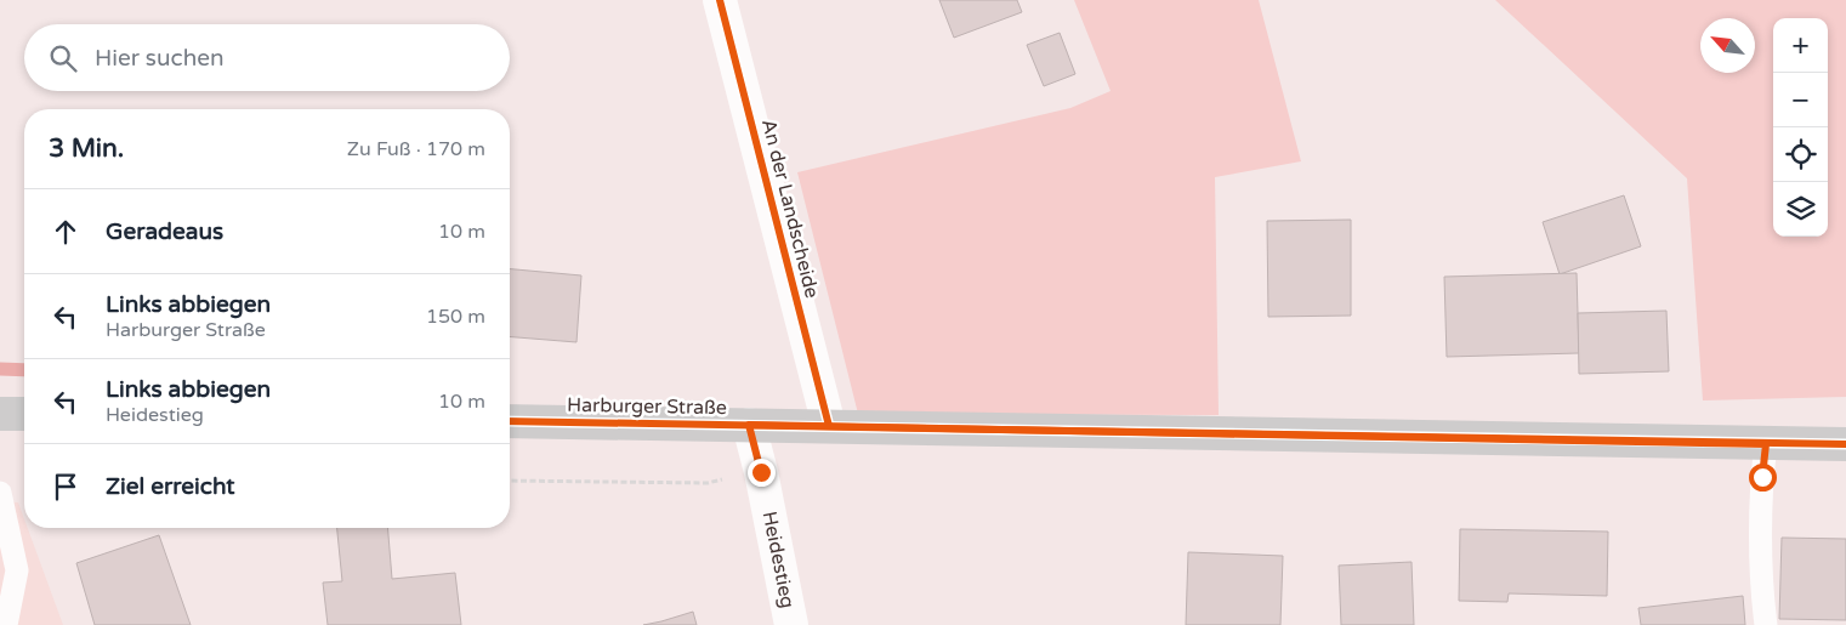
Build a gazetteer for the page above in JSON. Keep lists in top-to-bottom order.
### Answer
{
  "streets": {
    "street": ["An der Landscheide", "Harburger Straße", "Heidestieg"]
  },
  "crossings": [
    ["An der Landscheide", "Harburger Straße"],
    ["Harburger Straße", "Heidestieg"]
  ],
  "north": "top left",
  "page": {
    "map_buttons": ["+", "−"],
    "search": "Hier suchen",
    "heading": ["3 Min.", "Zu Fuß · 170 m"],
    "list": [
      ["Geradeaus", "10 m"],
      ["Links abbiegen", "Harburger Straße", "150 m"],
      ["Links abbiegen", "Heidestieg", "10 m"],
      "Ziel erreicht"
    ]
  }
}
